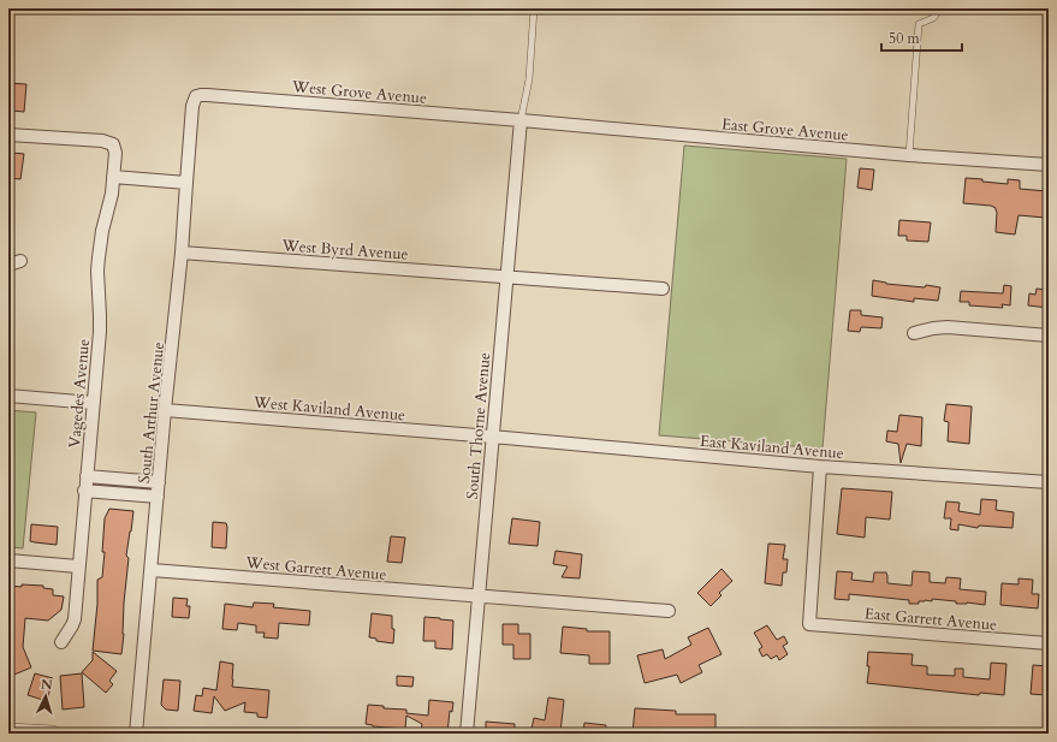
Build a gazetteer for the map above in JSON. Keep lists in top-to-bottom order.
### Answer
{
  "streets": {
    "street": [
      "West Grove Avenue",
      "East Grove Avenue",
      "West Byrd Avenue",
      "Vagedes Avenue",
      "West Kaviland Avenue",
      "South Arthur Avenue",
      "South Thorne Avenue",
      "East Kaviland Avenue",
      "West Garrett Avenue",
      "East Garrett Avenue"
    ]
  },
  "crossings": [
    ["West Grove Avenue", "East Grove Avenue"],
    ["West Grove Avenue", "South Arthur Avenue"],
    ["West Grove Avenue", "South Thorne Avenue"],
    ["East Grove Avenue", "South Thorne Avenue"],
    ["West Byrd Avenue", "South Arthur Avenue"],
    ["West Byrd Avenue", "South Thorne Avenue"],
    ["West Kaviland Avenue", "South Arthur Avenue"],
    ["West Kaviland Avenue", "South Thorne Avenue"],
    ["West Kaviland Avenue", "East Kaviland Avenue"],
    ["South Arthur Avenue", "West Garrett Avenue"],
    ["South Thorne Avenue", "East Kaviland Avenue"],
    ["South Thorne Avenue", "West Garrett Avenue"],
    ["East Kaviland Avenue", "East Garrett Avenue"]
  ],
  "scale_bar": "50 m",
  "north": "top"
}
